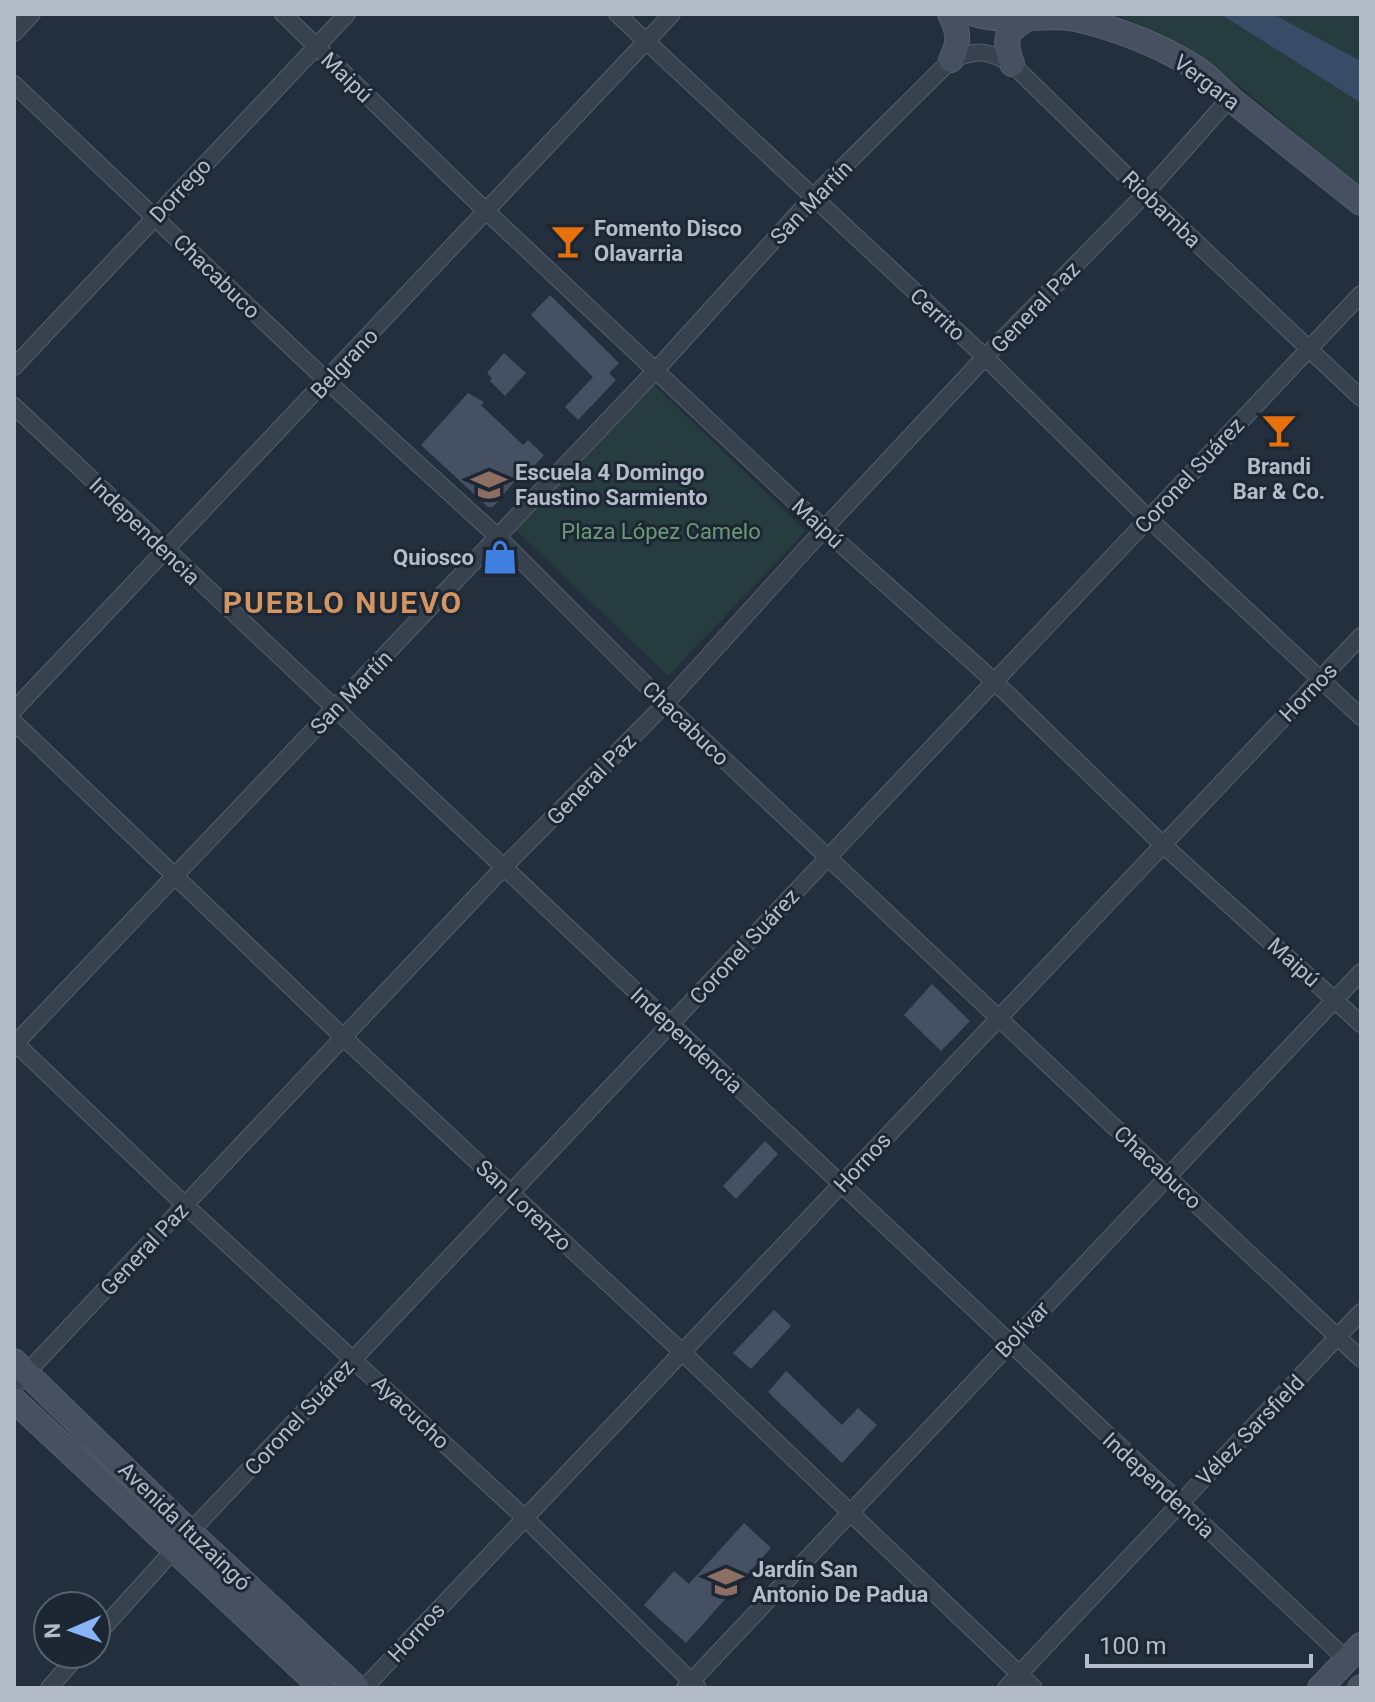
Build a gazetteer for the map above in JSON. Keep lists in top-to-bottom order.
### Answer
{
  "streets": {
    "main road": ["Vergara", "Avenida Ituzaingó"],
    "street": [
      "Maipú",
      "Dorrego",
      "San Martín",
      "Riobamba",
      "Chacabuco",
      "General Paz",
      "Cerrito",
      "Belgrano",
      "Coronel Suárez",
      "Independencia",
      "Hornos",
      "San Lorenzo",
      "Bolívar",
      "Ayacucho",
      "Vélez Sarsfield"
    ]
  },
  "crossings": [
    ["Maipú", "Dorrego"],
    ["Maipú", "San Martín"],
    ["Maipú", "General Paz"],
    ["Maipú", "Belgrano"],
    ["Maipú", "Coronel Suárez"],
    ["Maipú", "Hornos"],
    ["Maipú", "Bolívar"],
    ["Vergara", "General Paz"],
    ["Dorrego", "Chacabuco"],
    ["San Martín", "Riobamba"],
    ["San Martín", "Chacabuco"],
    ["San Martín", "Cerrito"],
    ["San Martín", "Independencia"],
    ["San Martín", "San Lorenzo"],
    ["San Martín", "Ayacucho"],
    ["Riobamba", "General Paz"],
    ["Riobamba", "Coronel Suárez"],
    ["Chacabuco", "General Paz"],
    ["Chacabuco", "Belgrano"],
    ["Chacabuco", "Coronel Suárez"],
    ["Chacabuco", "Hornos"],
    ["Chacabuco", "Bolívar"],
    ["Chacabuco", "Vélez Sarsfield"],
    ["General Paz", "Cerrito"],
    ["General Paz", "Independencia"],
    ["General Paz", "San Lorenzo"],
    ["General Paz", "Ayacucho"],
    ["General Paz", "Avenida Ituzaingó"],
    ["Cerrito", "Belgrano"],
    ["Cerrito", "Coronel Suárez"],
    ["Cerrito", "Hornos"],
    ["Belgrano", "Independencia"],
    ["Coronel Suárez", "Independencia"],
    ["Coronel Suárez", "San Lorenzo"],
    ["Coronel Suárez", "Ayacucho"],
    ["Coronel Suárez", "Avenida Ituzaingó"],
    ["Independencia", "Hornos"],
    ["Independencia", "Bolívar"],
    ["Independencia", "Vélez Sarsfield"],
    ["Hornos", "San Lorenzo"],
    ["Hornos", "Ayacucho"],
    ["San Lorenzo", "Bolívar"],
    ["San Lorenzo", "Vélez Sarsfield"],
    ["Bolívar", "Ayacucho"]
  ],
  "districts": ["PUEBLO NUEVO"],
  "parks": ["Plaza López Camelo"],
  "places": {
    "bar": ["Fomento Disco Olavarria", "Brandi Bar & Co."],
    "school or university": ["Escuela 4 Domingo Faustino Sarmiento", "Jardín San Antonio De Padua"],
    "shop": ["Quiosco"]
  },
  "scale_bar": "100 m",
  "north": "left"
}
